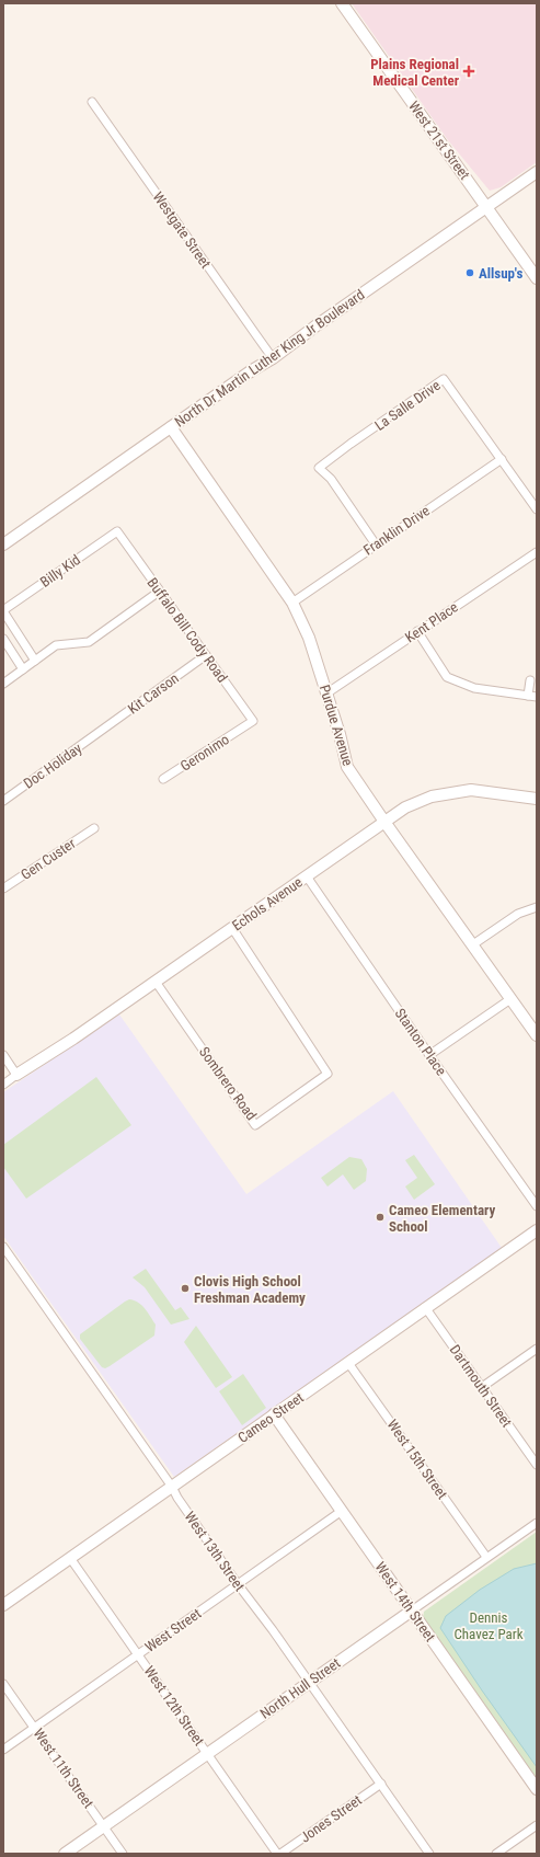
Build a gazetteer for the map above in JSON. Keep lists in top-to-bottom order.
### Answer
{
  "streets": {
    "street": [
      "West 21st Street",
      "Westgate Street",
      "North Dr Martin Luther King Jr Boulevard",
      "La Salle Drive",
      "Franklin Drive",
      "Billy Kid",
      "Kent Place",
      "Buffalo Bill Cody Road",
      "Kit Carson",
      "Purdue Avenue",
      "Geronimo",
      "Doc Holiday",
      "Gen Custer",
      "Echols Avenue",
      "Stanton Place",
      "Sombrero Road",
      "Dartmouth Street",
      "Cameo Street",
      "West 15th Street",
      "West 13th Street",
      "West 14th Street",
      "West Street",
      "North Hull Street",
      "West 12th Street",
      "West 11th Street",
      "Jones Street"
    ]
  },
  "crossings": [
    ["West 21st Street", "North Dr Martin Luther King Jr Boulevard"],
    ["Westgate Street", "North Dr Martin Luther King Jr Boulevard"],
    ["North Dr Martin Luther King Jr Boulevard", "Purdue Avenue"],
    ["La Salle Drive", "Franklin Drive"],
    ["Franklin Drive", "Purdue Avenue"],
    ["Billy Kid", "Buffalo Bill Cody Road"],
    ["Kent Place", "Purdue Avenue"],
    ["Buffalo Bill Cody Road", "Kit Carson"],
    ["Buffalo Bill Cody Road", "Geronimo"],
    ["Kit Carson", "Doc Holiday"],
    ["Purdue Avenue", "Echols Avenue"],
    ["Echols Avenue", "Stanton Place"],
    ["Echols Avenue", "Sombrero Road"],
    ["Dartmouth Street", "Cameo Street"],
    ["Cameo Street", "West 15th Street"],
    ["Cameo Street", "West 13th Street"],
    ["Cameo Street", "West 14th Street"],
    ["Cameo Street", "West 12th Street"],
    ["West 15th Street", "North Hull Street"],
    ["West 13th Street", "West Street"],
    ["West 13th Street", "North Hull Street"],
    ["West 13th Street", "Jones Street"],
    ["West 14th Street", "West Street"],
    ["West 14th Street", "North Hull Street"],
    ["West Street", "West 12th Street"],
    ["West Street", "West 11th Street"],
    ["North Hull Street", "West 12th Street"],
    ["North Hull Street", "West 11th Street"]
  ],
  "parks": ["Dennis Chavez Park"],
  "places": {
    "health": ["Plains Regional Medical Center"],
    "other": ["Allsup's", "Cameo Elementary School", "Clovis High School Freshman Academy"]
  }
}
